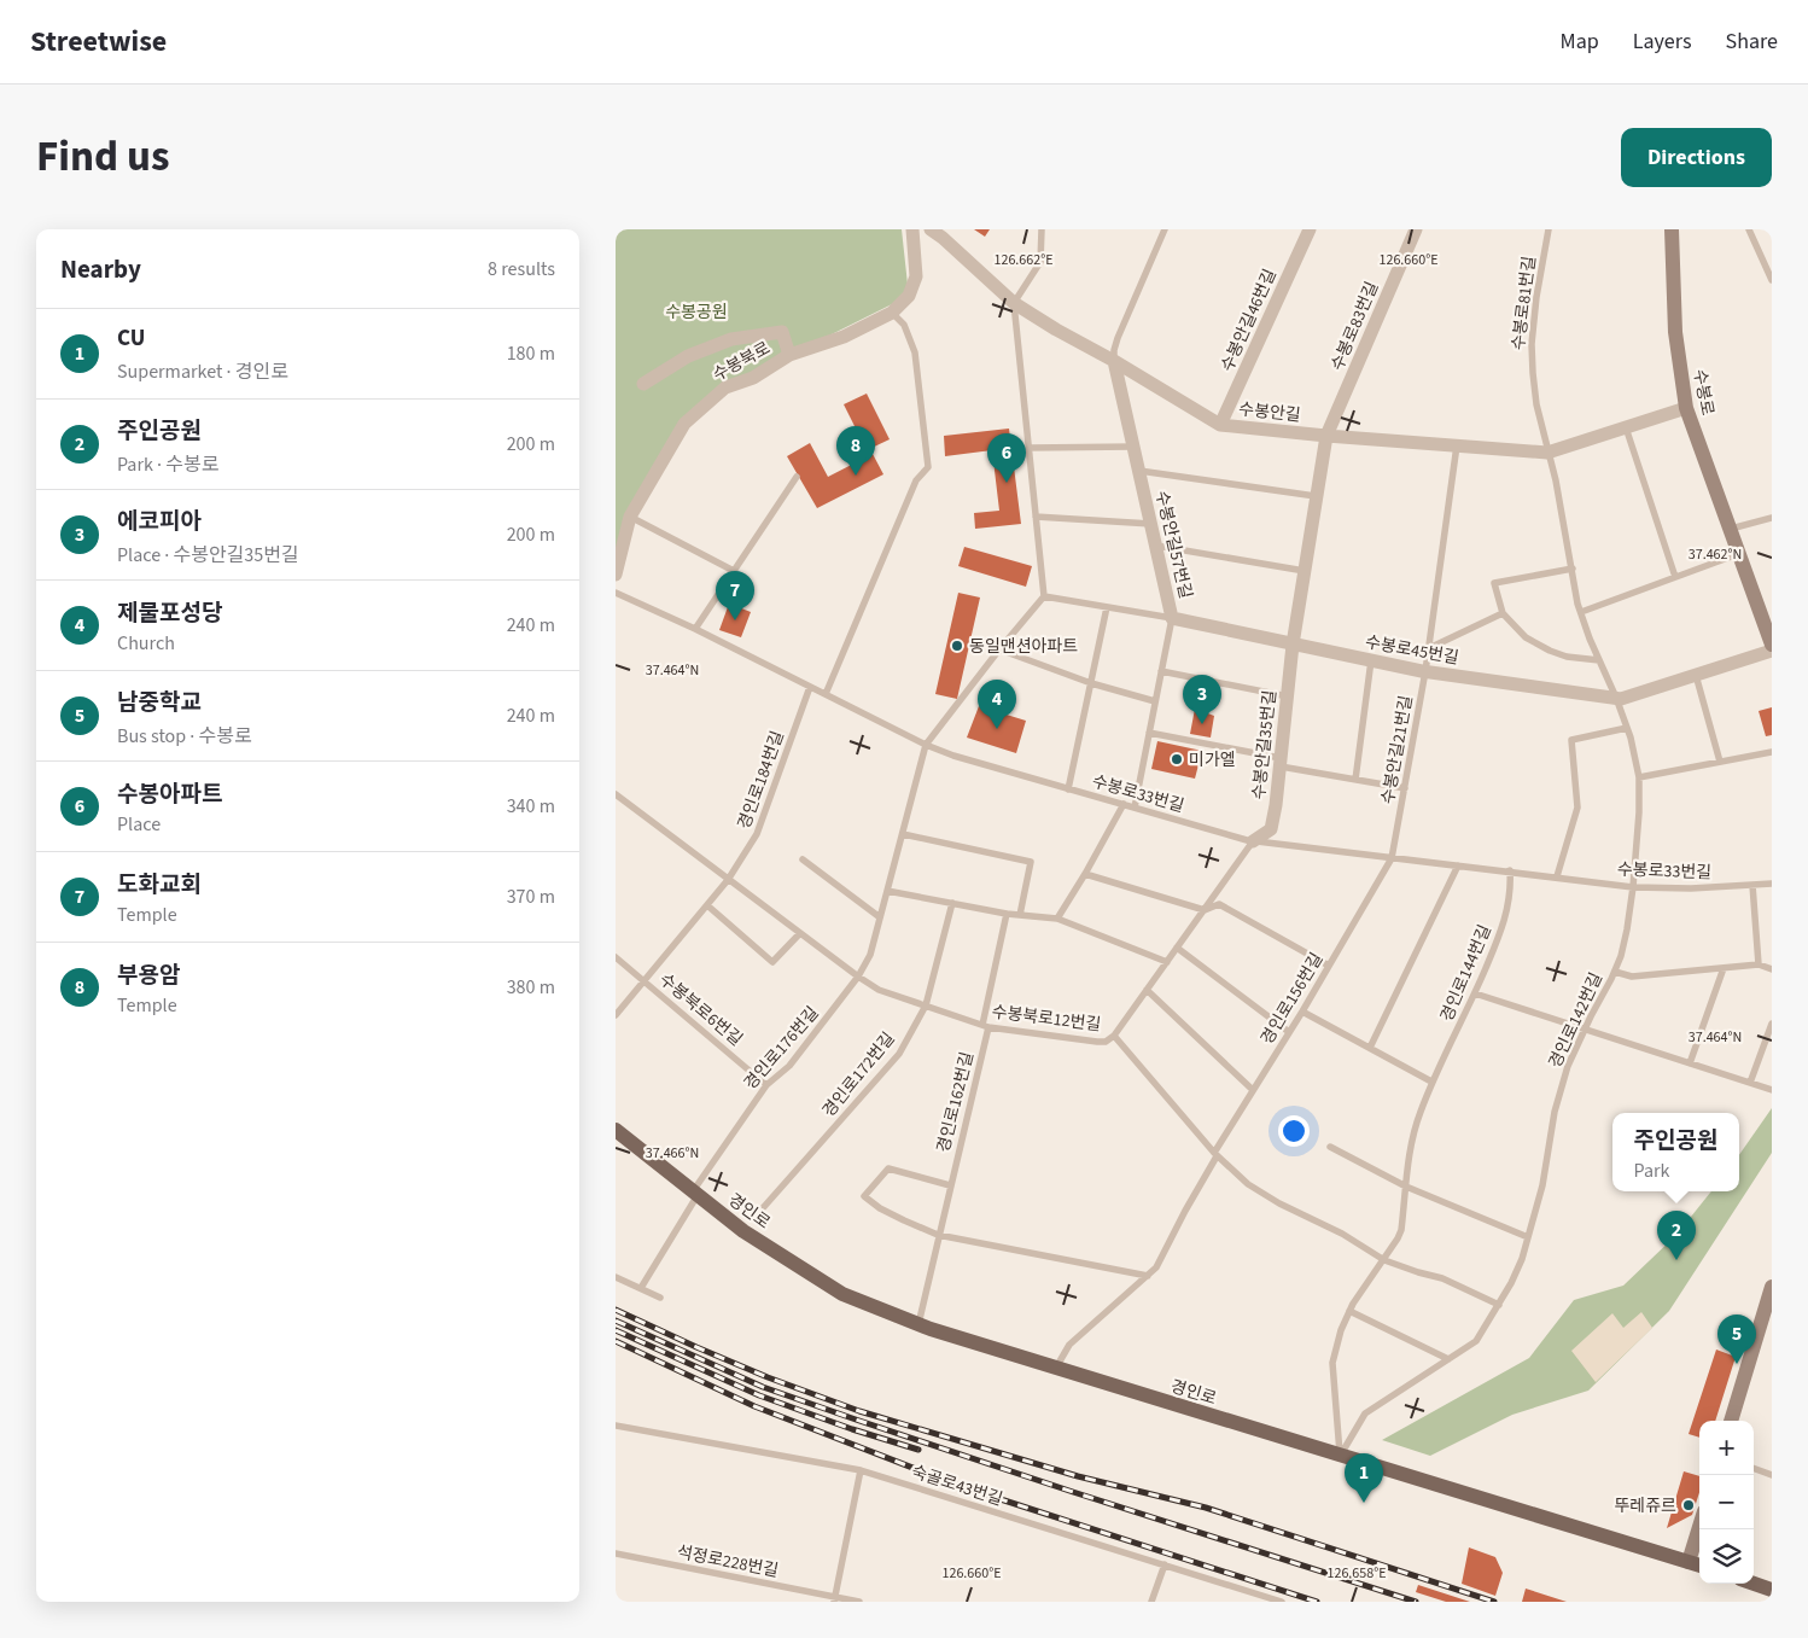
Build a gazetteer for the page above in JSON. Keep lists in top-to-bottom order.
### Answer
{
  "streets": {
    "main road": ["경인로"],
    "street": [
      "수봉안길46번길",
      "수봉로83번길",
      "수봉북로",
      "수봉로",
      "수봉안길",
      "수봉안길57번길",
      "수봉로45번길",
      "수봉안길35번길"
    ],
    "lane": [
      "수봉로81번길",
      "수봉안길21번길",
      "경인로184번길",
      "수봉로33번길",
      "경인로144번길",
      "경인로156번길",
      "수봉북로6번길",
      "수봉북로12번길",
      "경인로142번길",
      "경인로176번길",
      "경인로172번길",
      "경인로162번길",
      "숙골로43번길",
      "석정로228번길"
    ]
  },
  "crossings": [
    ["수봉로81번길", "수봉안길"],
    ["수봉로81번길", "경인로142번길"],
    ["수봉안길46번길", "수봉안길"],
    ["수봉로83번길", "수봉안길"],
    ["수봉로83번길", "수봉안길35번길"],
    ["수봉로", "수봉안길"],
    ["수봉안길", "수봉안길57번길"],
    ["수봉안길", "수봉안길35번길"],
    ["수봉안길", "수봉안길21번길"],
    ["수봉안길57번길", "수봉로45번길"],
    ["수봉안길57번길", "수봉로33번길"],
    ["수봉로45번길", "수봉안길35번길"],
    ["수봉로45번길", "수봉안길21번길"],
    ["수봉로45번길", "경인로142번길"],
    ["수봉안길35번길", "수봉로33번길"],
    ["수봉안길35번길", "수봉북로12번길"],
    ["수봉안길21번길", "수봉로33번길"],
    ["수봉안길21번길", "경인로156번길"],
    ["경인로184번길", "수봉로33번길"],
    ["경인로184번길", "수봉북로6번길"],
    ["경인로184번길", "수봉북로12번길"],
    ["수봉로33번길", "경인로144번길"],
    ["수봉로33번길", "경인로156번길"],
    ["수봉로33번길", "경인로142번길"],
    ["수봉로33번길", "경인로176번길"],
    ["경인로144번길", "수봉북로12번길"],
    ["경인로144번길", "경인로142번길"],
    ["경인로144번길", "경인로"],
    ["경인로156번길", "수봉북로12번길"],
    ["경인로156번길", "경인로"],
    ["수봉북로6번길", "경인로176번길"],
    ["수봉북로12번길", "경인로176번길"],
    ["수봉북로12번길", "경인로172번길"],
    ["수봉북로12번길", "경인로162번길"],
    ["경인로142번길", "경인로"],
    ["경인로176번길", "경인로"],
    ["경인로162번길", "경인로"]
  ],
  "parks": ["수봉공원"],
  "places": ["동일맨션아파트", "미가엘", "뚜레쥬르"],
  "page": {
    "header": "Streetwise",
    "nav": ["Map", "Layers", "Share"],
    "title": "Find us",
    "buttons": "Directions",
    "heading": ["Nearby", "8 results"],
    "list": [
      {
        "mark": "1",
        "name": "CU",
        "note": "Supermarket · 경인로",
        "value": "180 m"
      },
      {
        "mark": "2",
        "name": "주인공원",
        "note": "Park · 수봉로",
        "value": "200 m"
      },
      {
        "mark": "3",
        "name": "에코피아",
        "note": "Place · 수봉안길35번길",
        "value": "200 m"
      },
      {
        "mark": "4",
        "name": "제물포성당",
        "note": "Church",
        "value": "240 m"
      },
      {
        "mark": "5",
        "name": "남중학교",
        "note": "Bus stop · 수봉로",
        "value": "240 m"
      },
      {
        "mark": "6",
        "name": "수봉아파트",
        "note": "Place",
        "value": "340 m"
      },
      {
        "mark": "7",
        "name": "도화교회",
        "note": "Temple",
        "value": "370 m"
      },
      {
        "mark": "8",
        "name": "부용암",
        "note": "Temple",
        "value": "380 m"
      }
    ],
    "pins": [
      "8",
      "6",
      "7",
      "3",
      "4",
      "2",
      "5",
      "1"
    ],
    "popup": ["주인공원", "Park"],
    "map_buttons": ["+", "−"]
  },
  "coordinates": [
    "126.662°E",
    "126.660°E",
    "37.462°N",
    "37.464°N",
    "37.466°N",
    "126.658°E"
  ]
}
